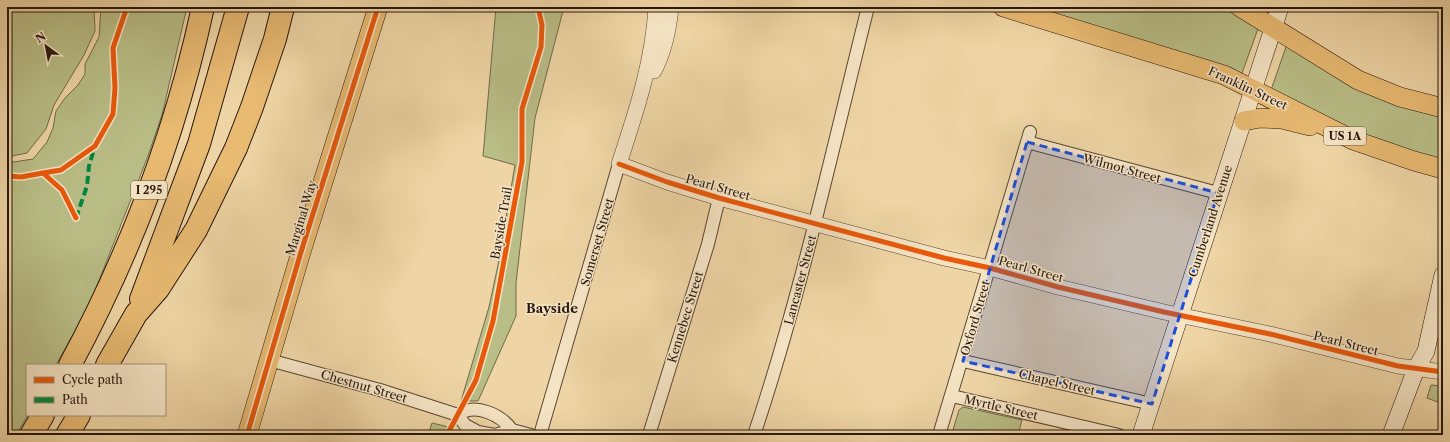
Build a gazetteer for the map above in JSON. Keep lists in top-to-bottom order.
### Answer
{
  "streets": {
    "highway": ["I 295"],
    "main road": [
      "Franklin Street",
      "US 1A",
      "Marginal Way",
      "Cumberland Avenue"
    ],
    "street": [
      "Wilmot Street",
      "Pearl Street",
      "Somerset Street",
      "Lancaster Street",
      "Kennebec Street",
      "Oxford Street",
      "Chapel Street",
      "Chestnut Street",
      "Myrtle Street"
    ],
    "cycle path": ["Bayside Trail"]
  },
  "crossings": [
    ["Franklin Street", "Cumberland Avenue"],
    ["Wilmot Street", "Cumberland Avenue"],
    ["Wilmot Street", "Oxford Street"],
    ["Pearl Street", "Cumberland Avenue"],
    ["Pearl Street", "Somerset Street"],
    ["Pearl Street", "Lancaster Street"],
    ["Pearl Street", "Kennebec Street"],
    ["Pearl Street", "Oxford Street"],
    ["Marginal Way", "Chestnut Street"],
    ["Cumberland Avenue", "Chapel Street"],
    ["Oxford Street", "Chapel Street"],
    ["Oxford Street", "Myrtle Street"]
  ],
  "districts": ["Bayside"],
  "legend": ["Cycle path", "Path"],
  "north": "top left"
}
